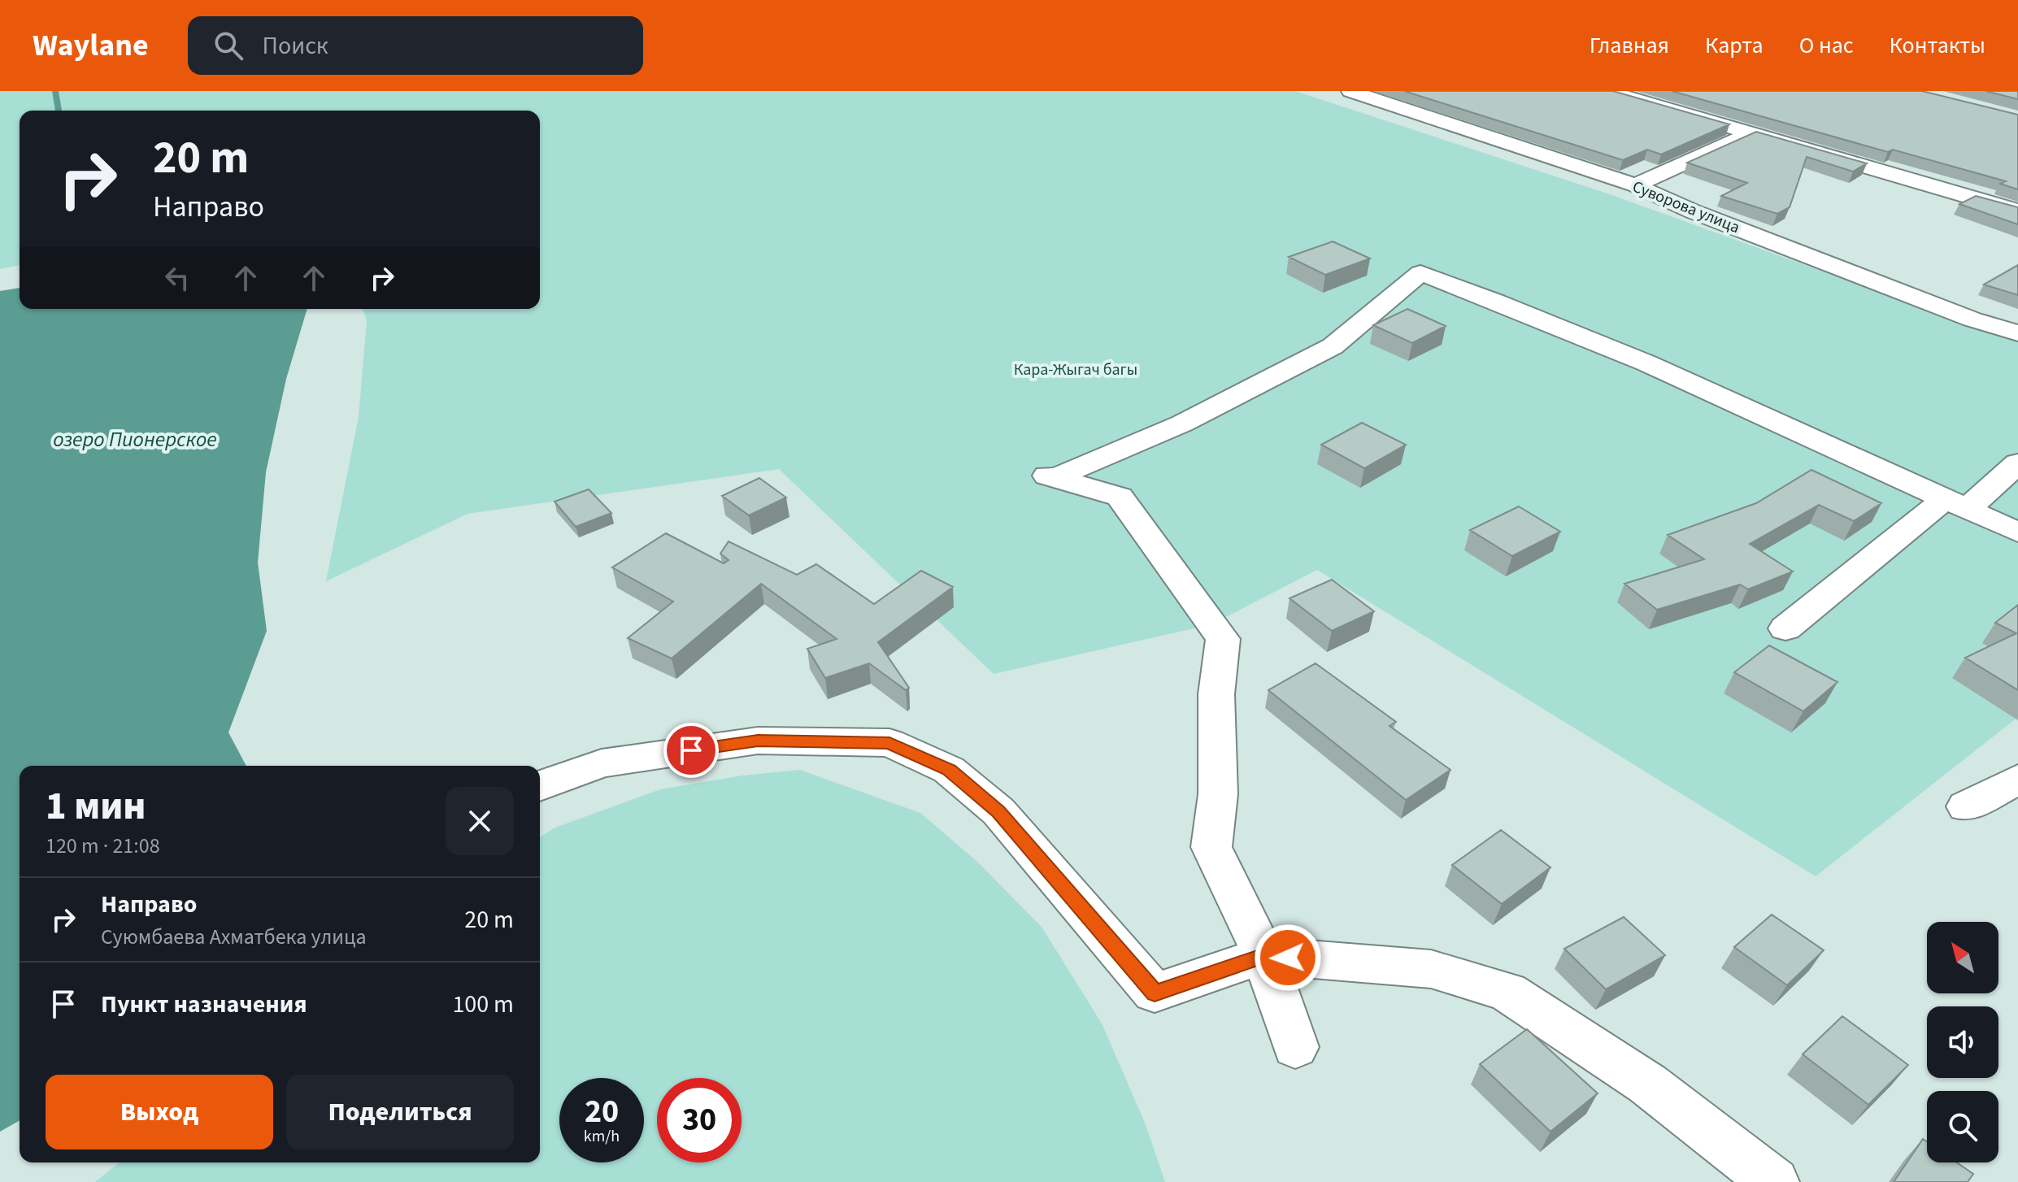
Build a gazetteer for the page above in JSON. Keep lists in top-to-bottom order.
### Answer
{
  "streets": {
    "street": ["Суворова улица"]
  },
  "water": ["озеро Пионерское"],
  "parks": ["Кара-Жыгач багы"],
  "north": "top left",
  "page": {
    "header": "Waylane",
    "search": "Поиск",
    "nav": [
      "Главная",
      "Карта",
      "О нас",
      "Контакты"
    ],
    "turn": ["20 m", "Направо"],
    "heading": ["1 мин", "120 m · 21:08"],
    "list": [
      {
        "name": "Направо",
        "note": "Суюмбаева Ахматбека улица",
        "value": "20 m"
      },
      {
        "name": "Пункт назначения",
        "value": "100 m"
      }
    ],
    "buttons": ["Выход", "Поделиться"],
    "speed": "20 km/h",
    "limit": "30"
  }
}
